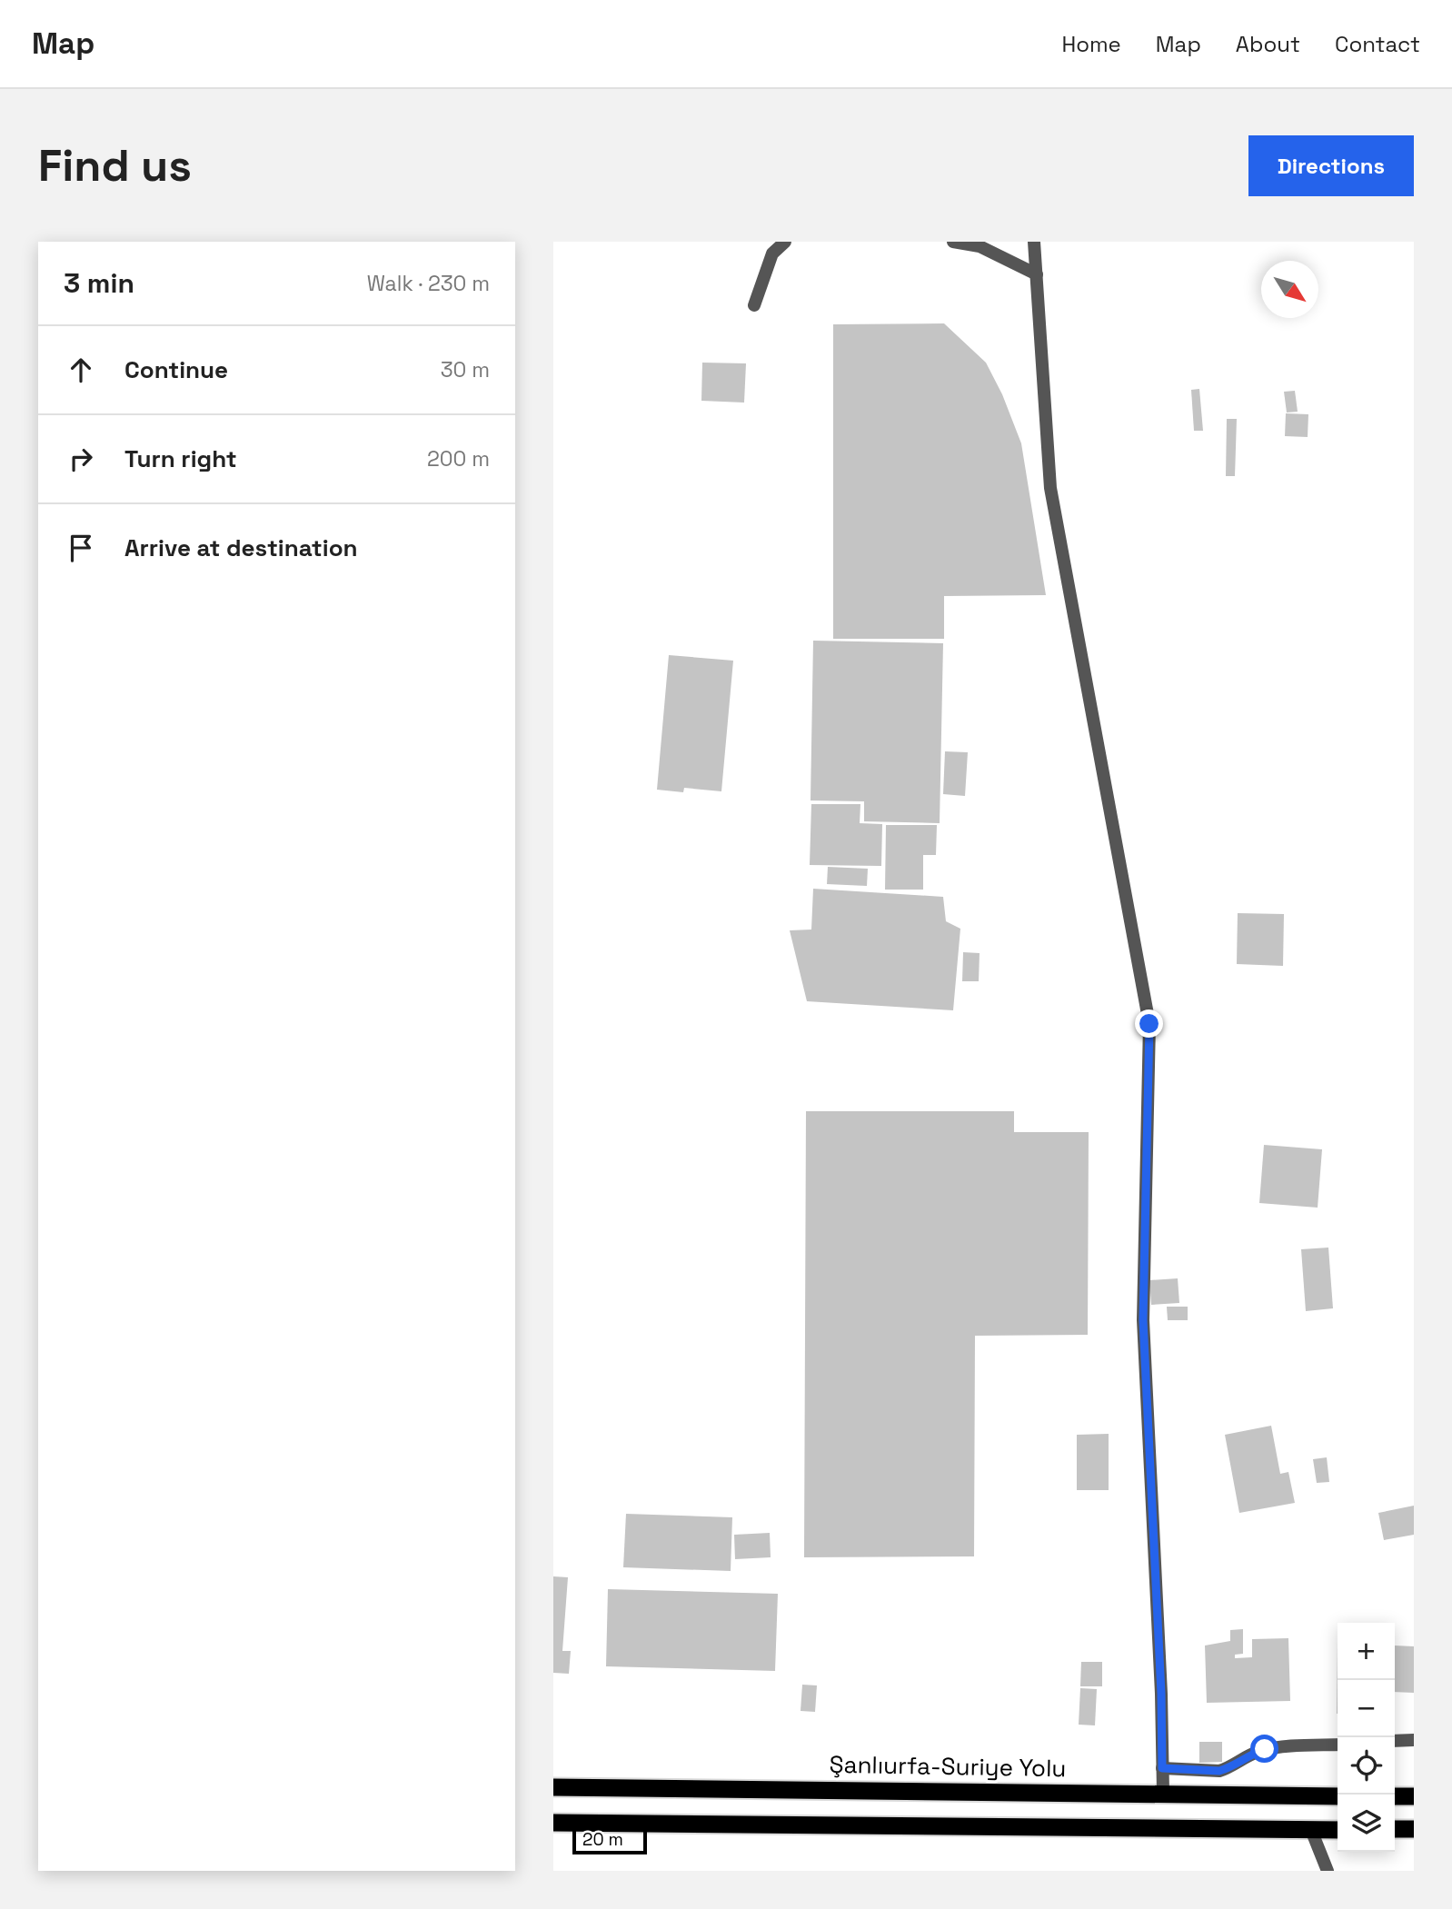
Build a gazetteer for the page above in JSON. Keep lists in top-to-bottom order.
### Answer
{
  "streets": {
    "highway": ["Şanlıurfa-Suriye Yolu"]
  },
  "scale_bar": "20 m",
  "north": "bottom right",
  "page": {
    "header": "Map",
    "nav": [
      "Home",
      "Map",
      "About",
      "Contact"
    ],
    "buttons": "Directions",
    "title": "Find us",
    "heading": ["3 min", "Walk · 230 m"],
    "list": [
      ["Continue", "30 m"],
      ["Turn right", "200 m"],
      "Arrive at destination"
    ],
    "map_buttons": ["+", "−"],
    "scale": "20 m"
  }
}
